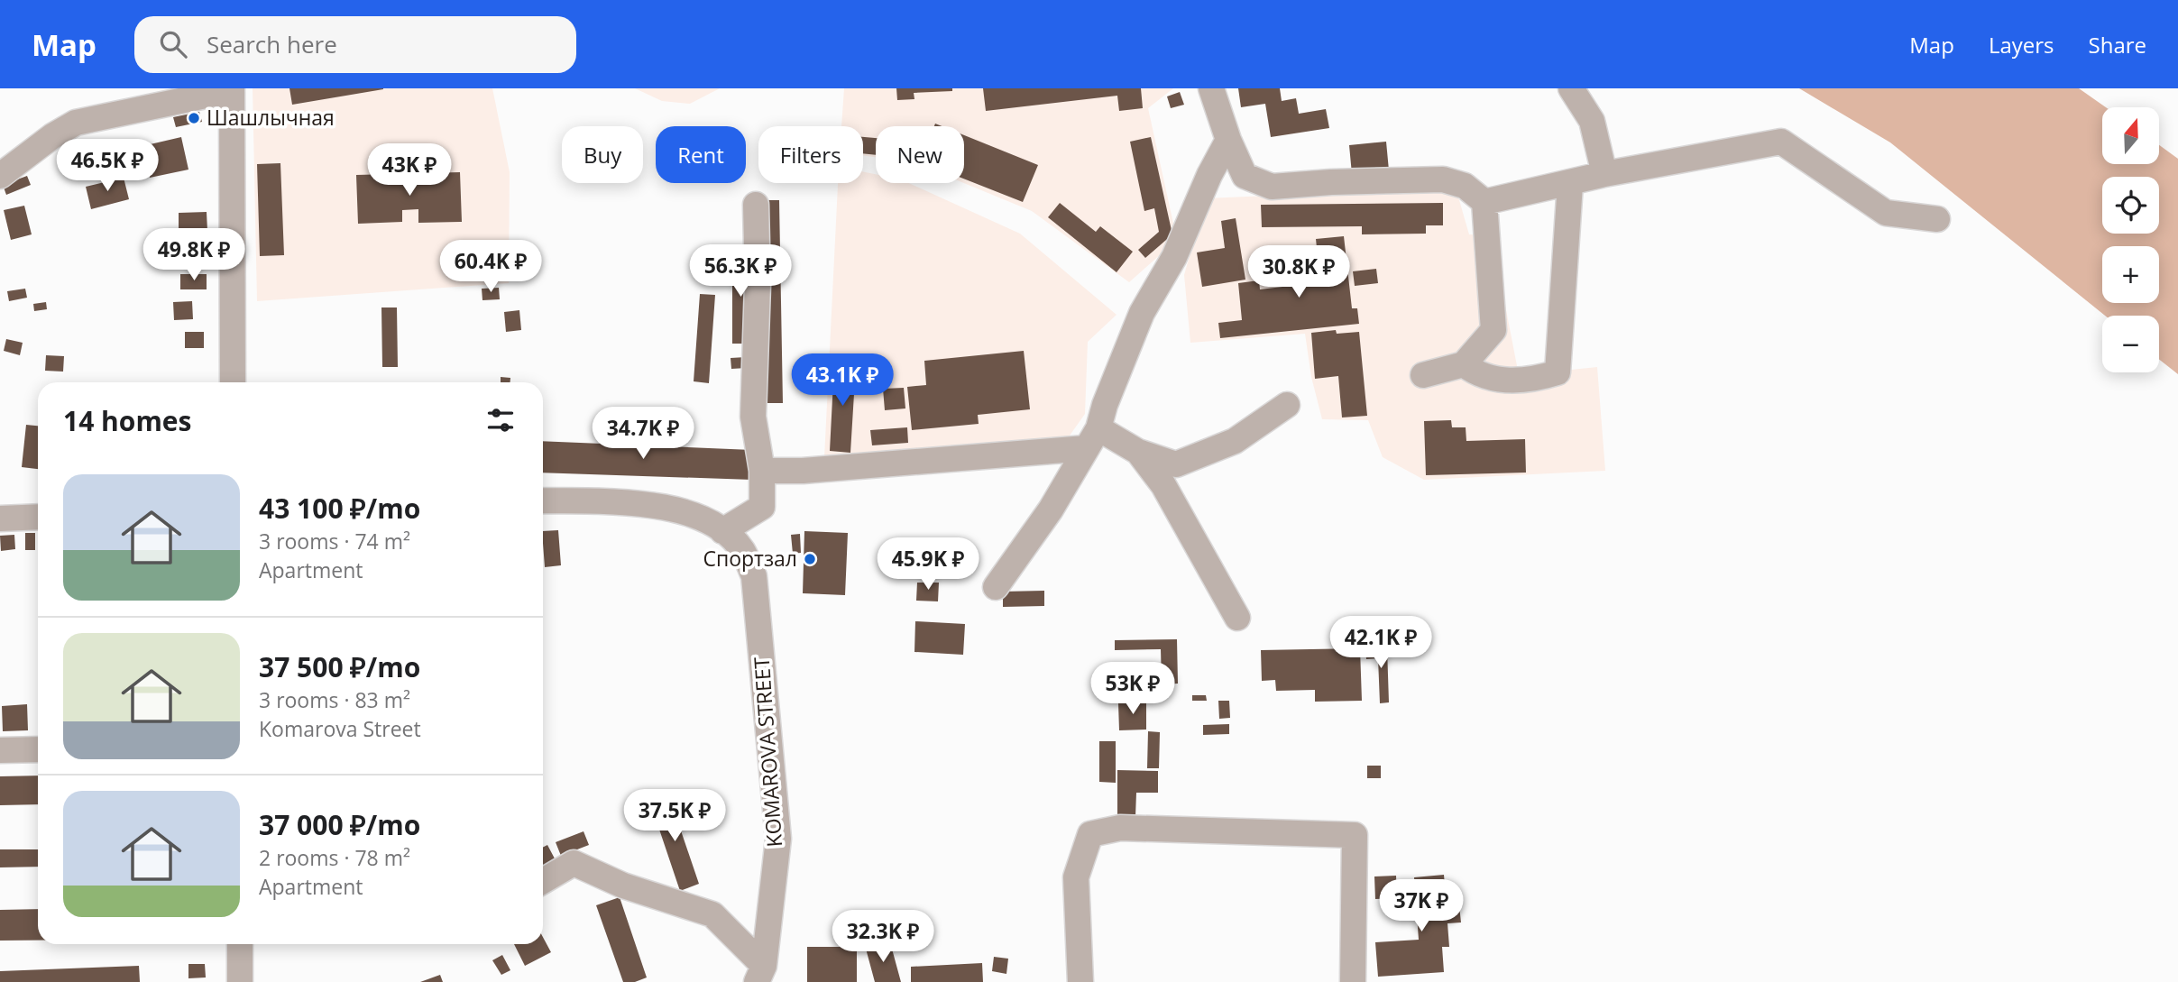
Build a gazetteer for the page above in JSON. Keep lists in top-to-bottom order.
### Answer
{
  "streets": {
    "street": ["KOMAROVA STREET"]
  },
  "places": ["Шашлычная", "Спортзал"],
  "north": "top",
  "page": {
    "header": "Map",
    "search": "Search here",
    "nav": ["Map", "Layers", "Share"],
    "map_buttons": ["+", "−"],
    "chip": [
      "Buy",
      "Rent",
      "Filters",
      "New"
    ],
    "price": [
      "46.5K ₽",
      "43K ₽",
      "49.8K ₽",
      "60.4K ₽",
      "56.3K ₽",
      "30.8K ₽",
      "43.1K ₽",
      "34.7K ₽",
      "45.9K ₽",
      "42.1K ₽",
      "53K ₽",
      "37.5K ₽",
      "37K ₽",
      "32.3K ₽"
    ],
    "heading": "14 homes",
    "list": [
      {
        "name": "43 100 ₽/mo",
        "note": "3 rooms · 74 m² · Apartment"
      },
      {
        "name": "37 500 ₽/mo",
        "note": "3 rooms · 83 m² · Komarova Street"
      },
      {
        "name": "37 000 ₽/mo",
        "note": "2 rooms · 78 m² · Apartment"
      }
    ]
  }
}
